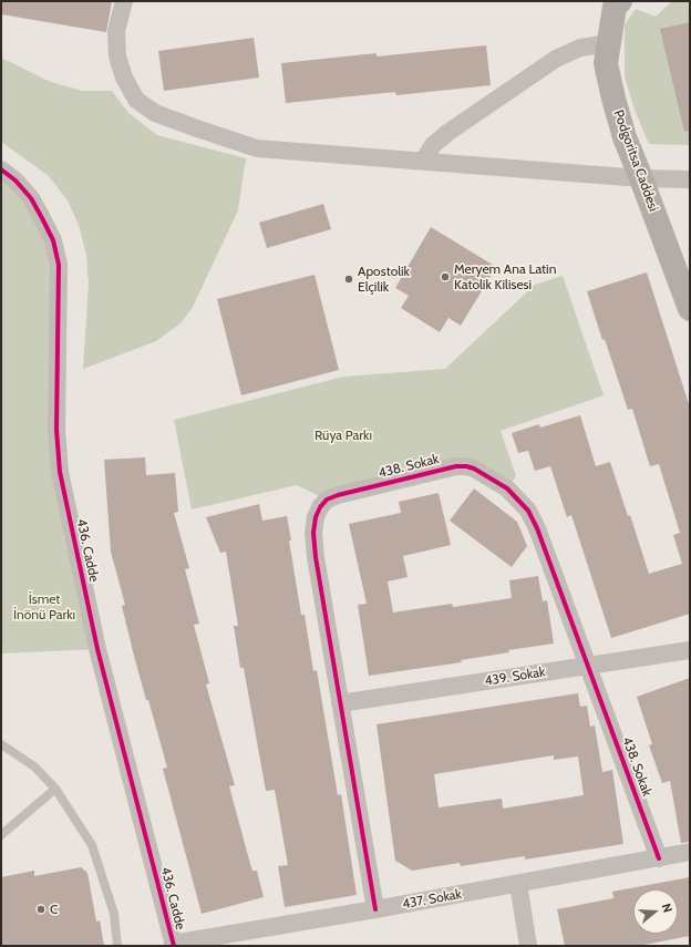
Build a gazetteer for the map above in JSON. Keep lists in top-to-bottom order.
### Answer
{
  "streets": {
    "main road": ["Podgoritsa Caddesi"],
    "street": [
      "438. Sokak",
      "436. Cadde",
      "439. Sokak",
      "437. Sokak"
    ]
  },
  "crossings": [
    ["438. Sokak", "439. Sokak"],
    ["438. Sokak", "437. Sokak"],
    ["436. Cadde", "437. Sokak"]
  ],
  "parks": ["Rüya Parkı", "İsmet İnönü Parkı"],
  "places": ["Meryem Ana Latin Katolik Kilisesi", "Apostolik Elçilik", "C"],
  "north": "right"
}
